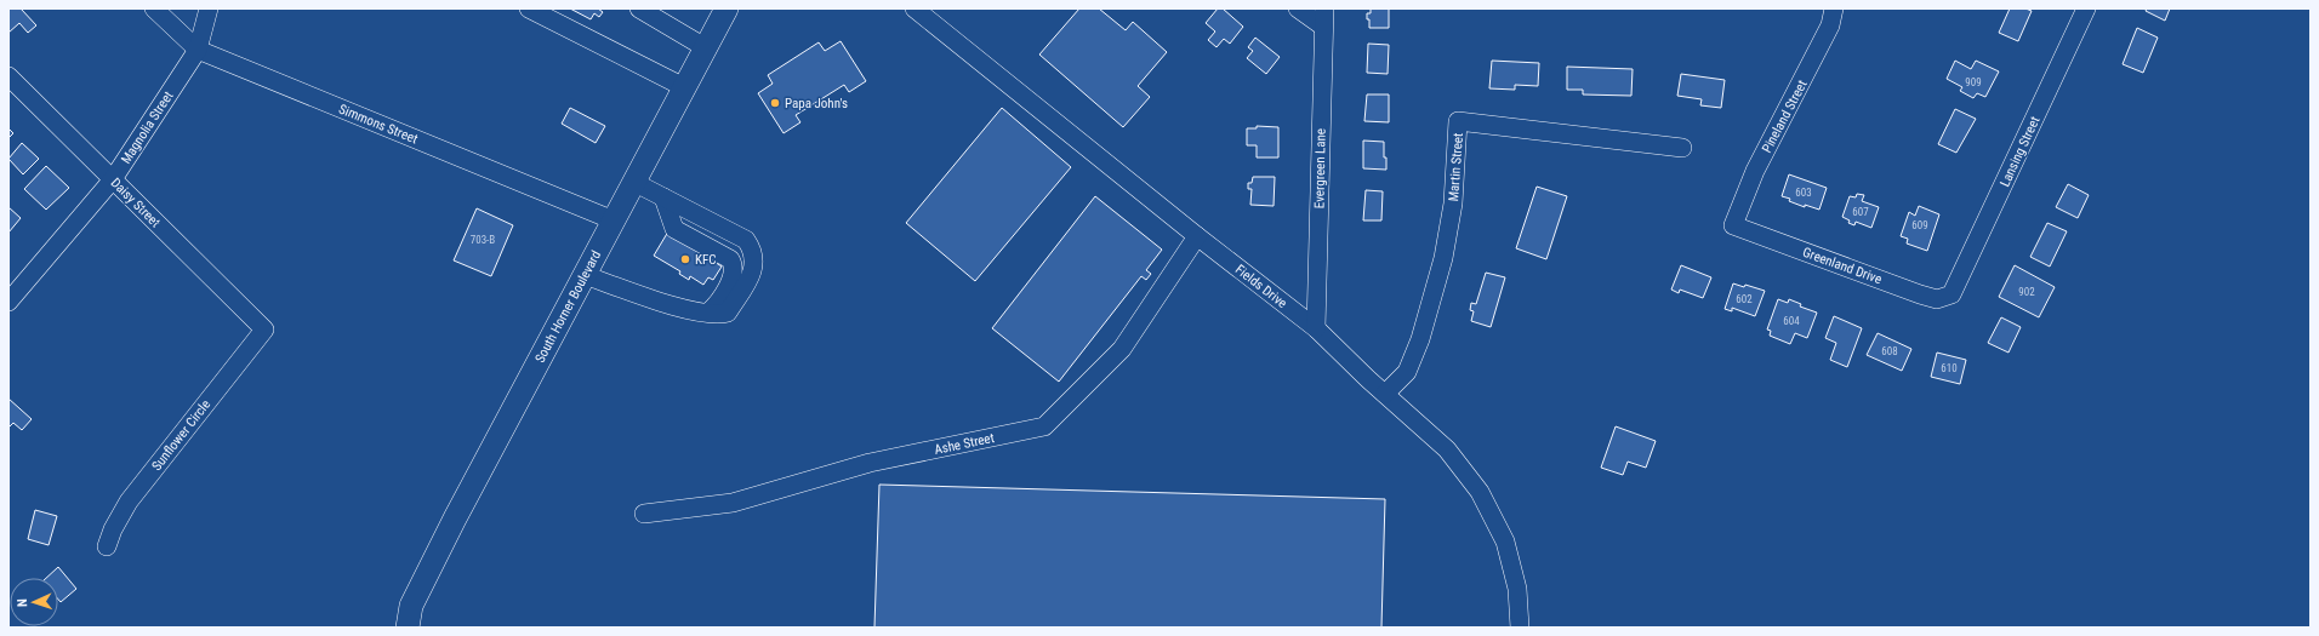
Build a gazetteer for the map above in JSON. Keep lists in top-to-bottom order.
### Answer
{
  "streets": {
    "main road": ["South Horner Boulevard"],
    "street": [
      "Pineland Street",
      "Simmons Street",
      "Magnolia Street",
      "Lansing Street",
      "Martin Street",
      "Evergreen Lane",
      "Daisy Street",
      "Greenland Drive",
      "Fields Drive",
      "Sunflower Circle",
      "Ashe Street"
    ]
  },
  "crossings": [
    ["Pineland Street", "Greenland Drive"],
    ["Simmons Street", "Magnolia Street"],
    ["Simmons Street", "South Horner Boulevard"],
    ["Magnolia Street", "Daisy Street"],
    ["Lansing Street", "Greenland Drive"],
    ["Martin Street", "Fields Drive"],
    ["Evergreen Lane", "Fields Drive"],
    ["Daisy Street", "Sunflower Circle"],
    ["Fields Drive", "Ashe Street"]
  ],
  "places": ["Papa John's", "KFC"],
  "house_numbers": [
    "909",
    "603",
    "607",
    "609",
    "703-B",
    "902",
    "602",
    "604",
    "608",
    "610"
  ],
  "north": "left"
}
